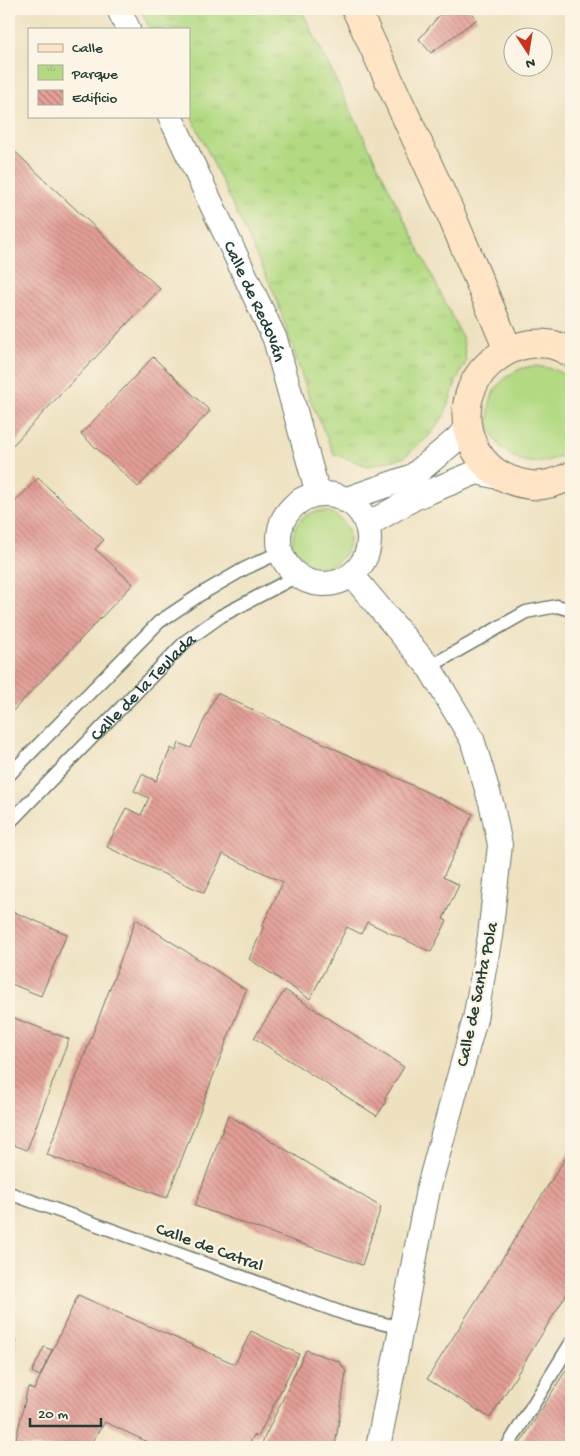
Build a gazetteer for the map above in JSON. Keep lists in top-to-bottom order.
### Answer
{
  "streets": {
    "street": ["Calle de Redován", "Calle de Santa Pola"],
    "lane": ["Calle de la Teulada", "Calle de Catral"]
  },
  "crossings": [
    ["Calle de Redován", "Calle de la Teulada"],
    ["Calle de Redován", "Calle de Santa Pola"],
    ["Calle de la Teulada", "Calle de Santa Pola"],
    ["Calle de Santa Pola", "Calle de Catral"]
  ],
  "legend": ["Calle", "Parque", "Edificio"],
  "scale_bar": "20 m",
  "north": "bottom"
}
